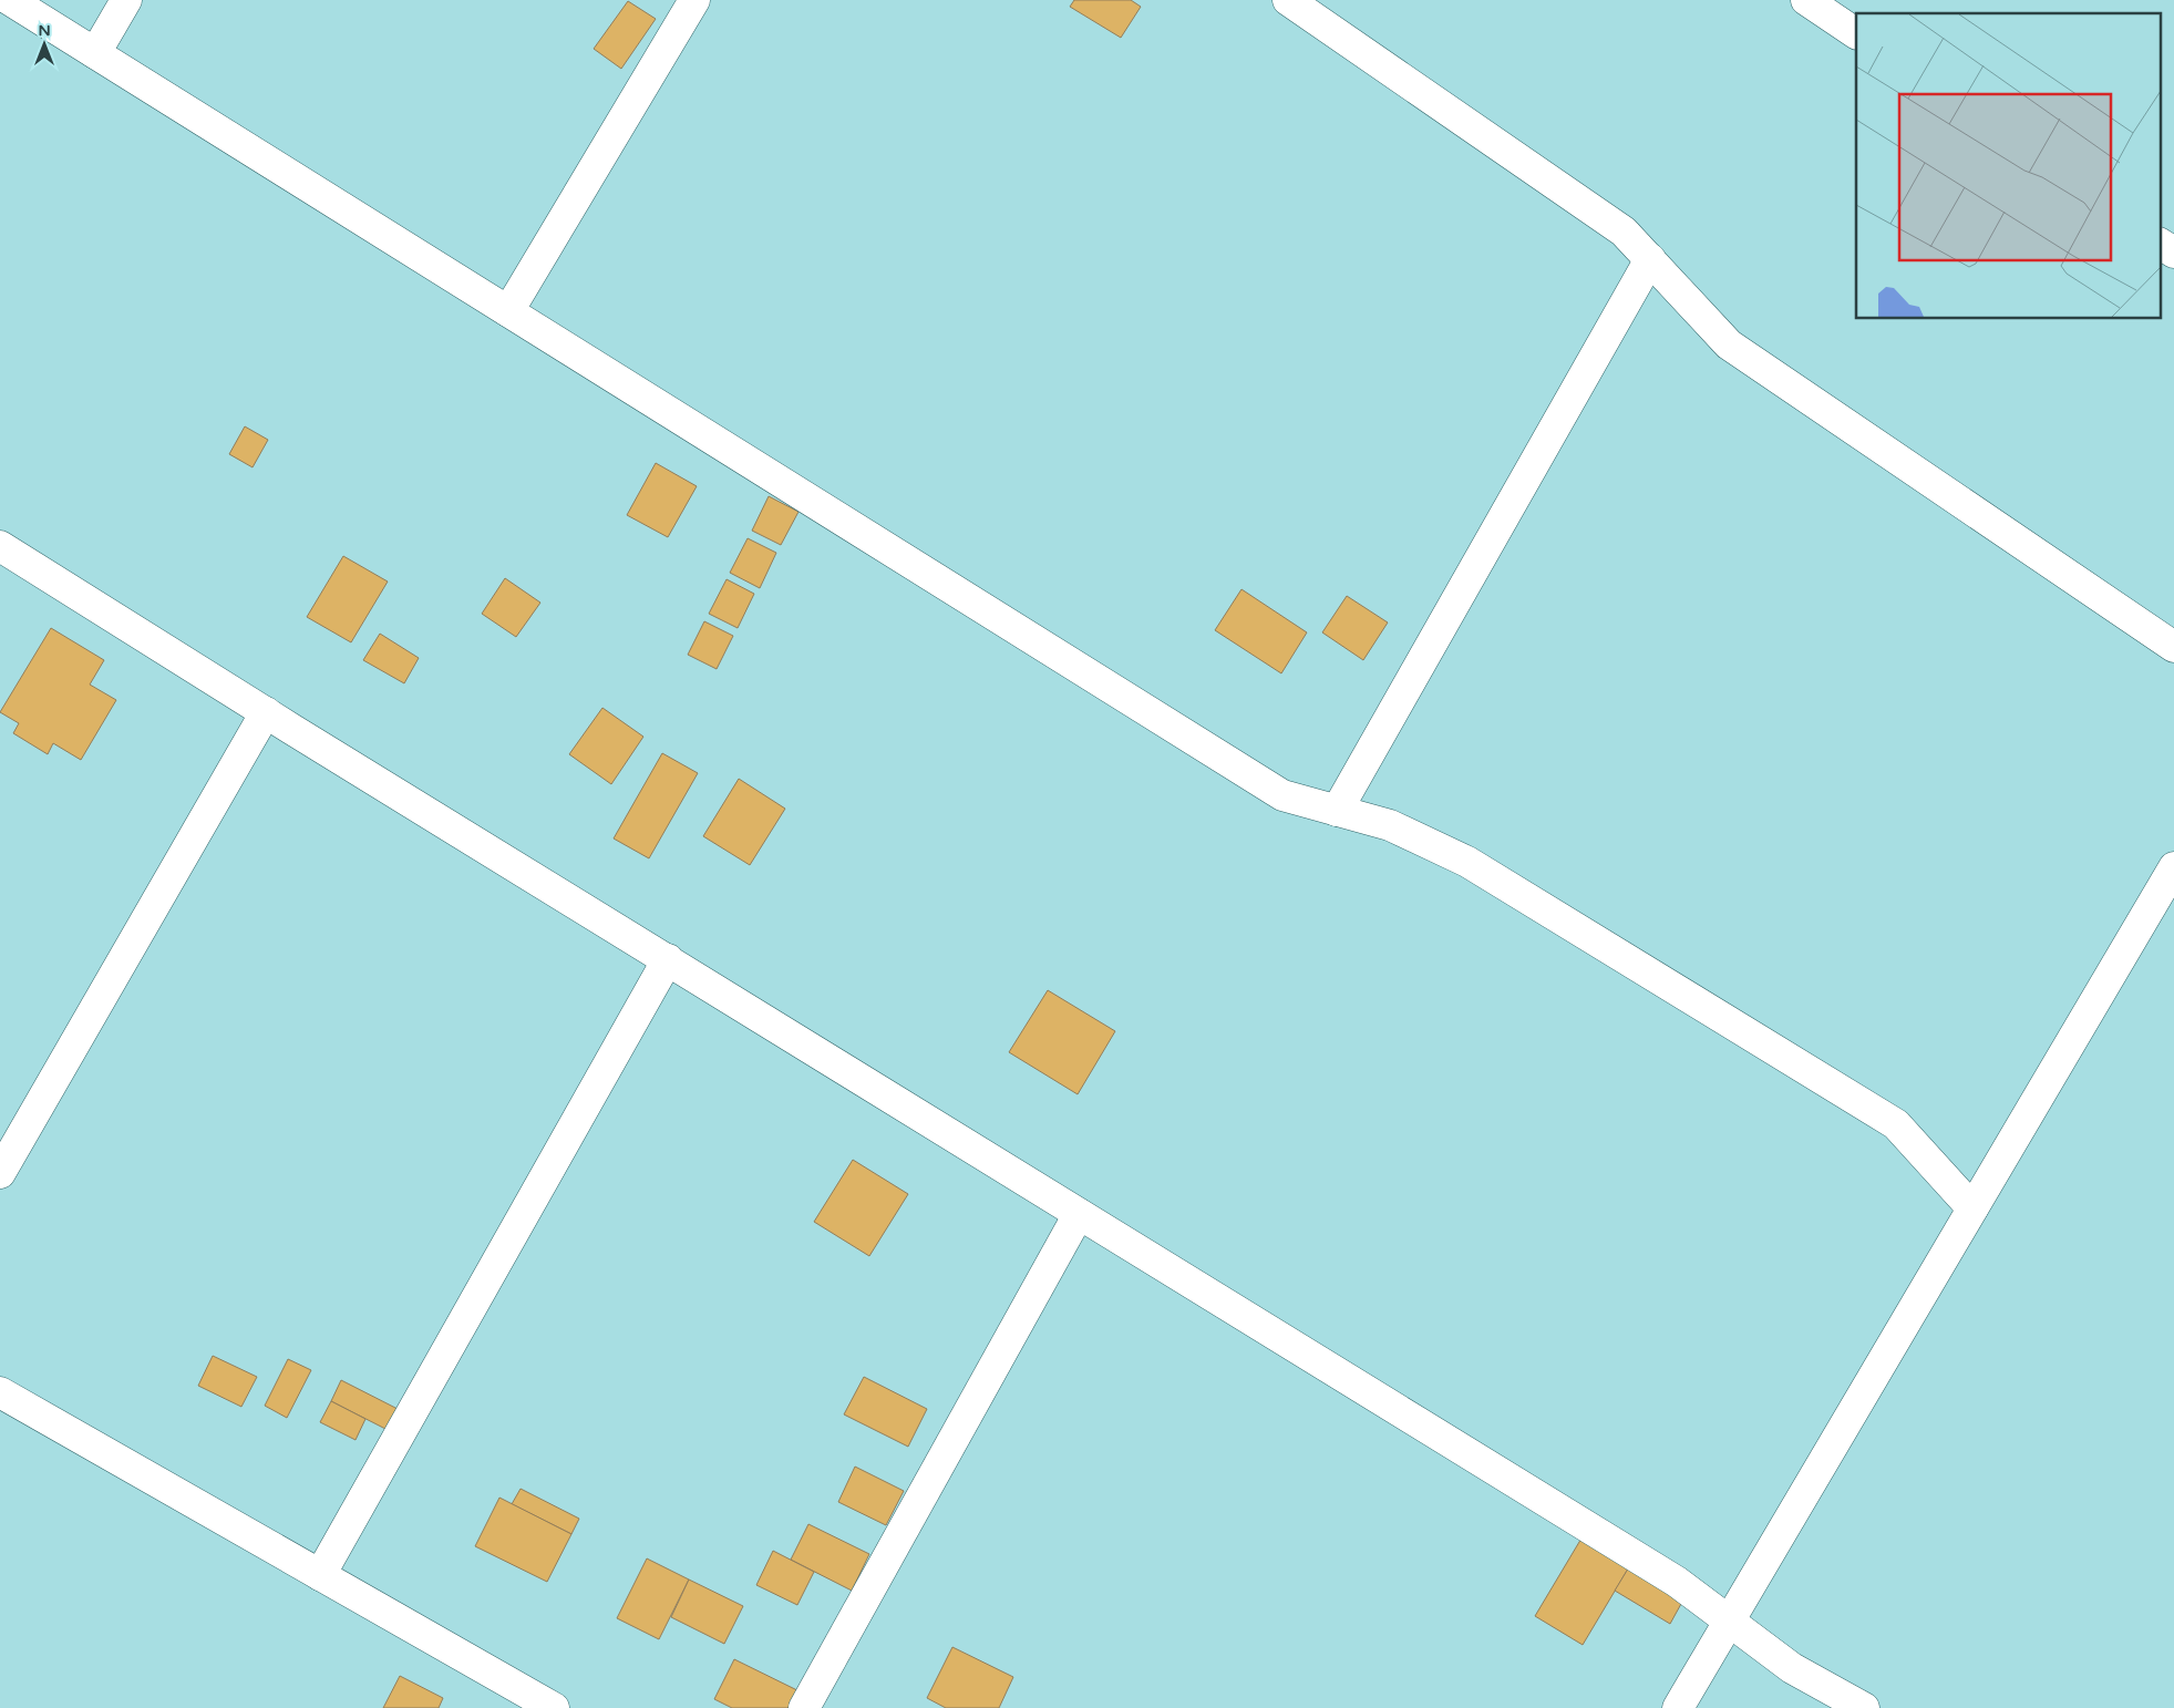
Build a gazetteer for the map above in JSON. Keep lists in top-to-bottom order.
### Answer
{
  "north": "top"
}
